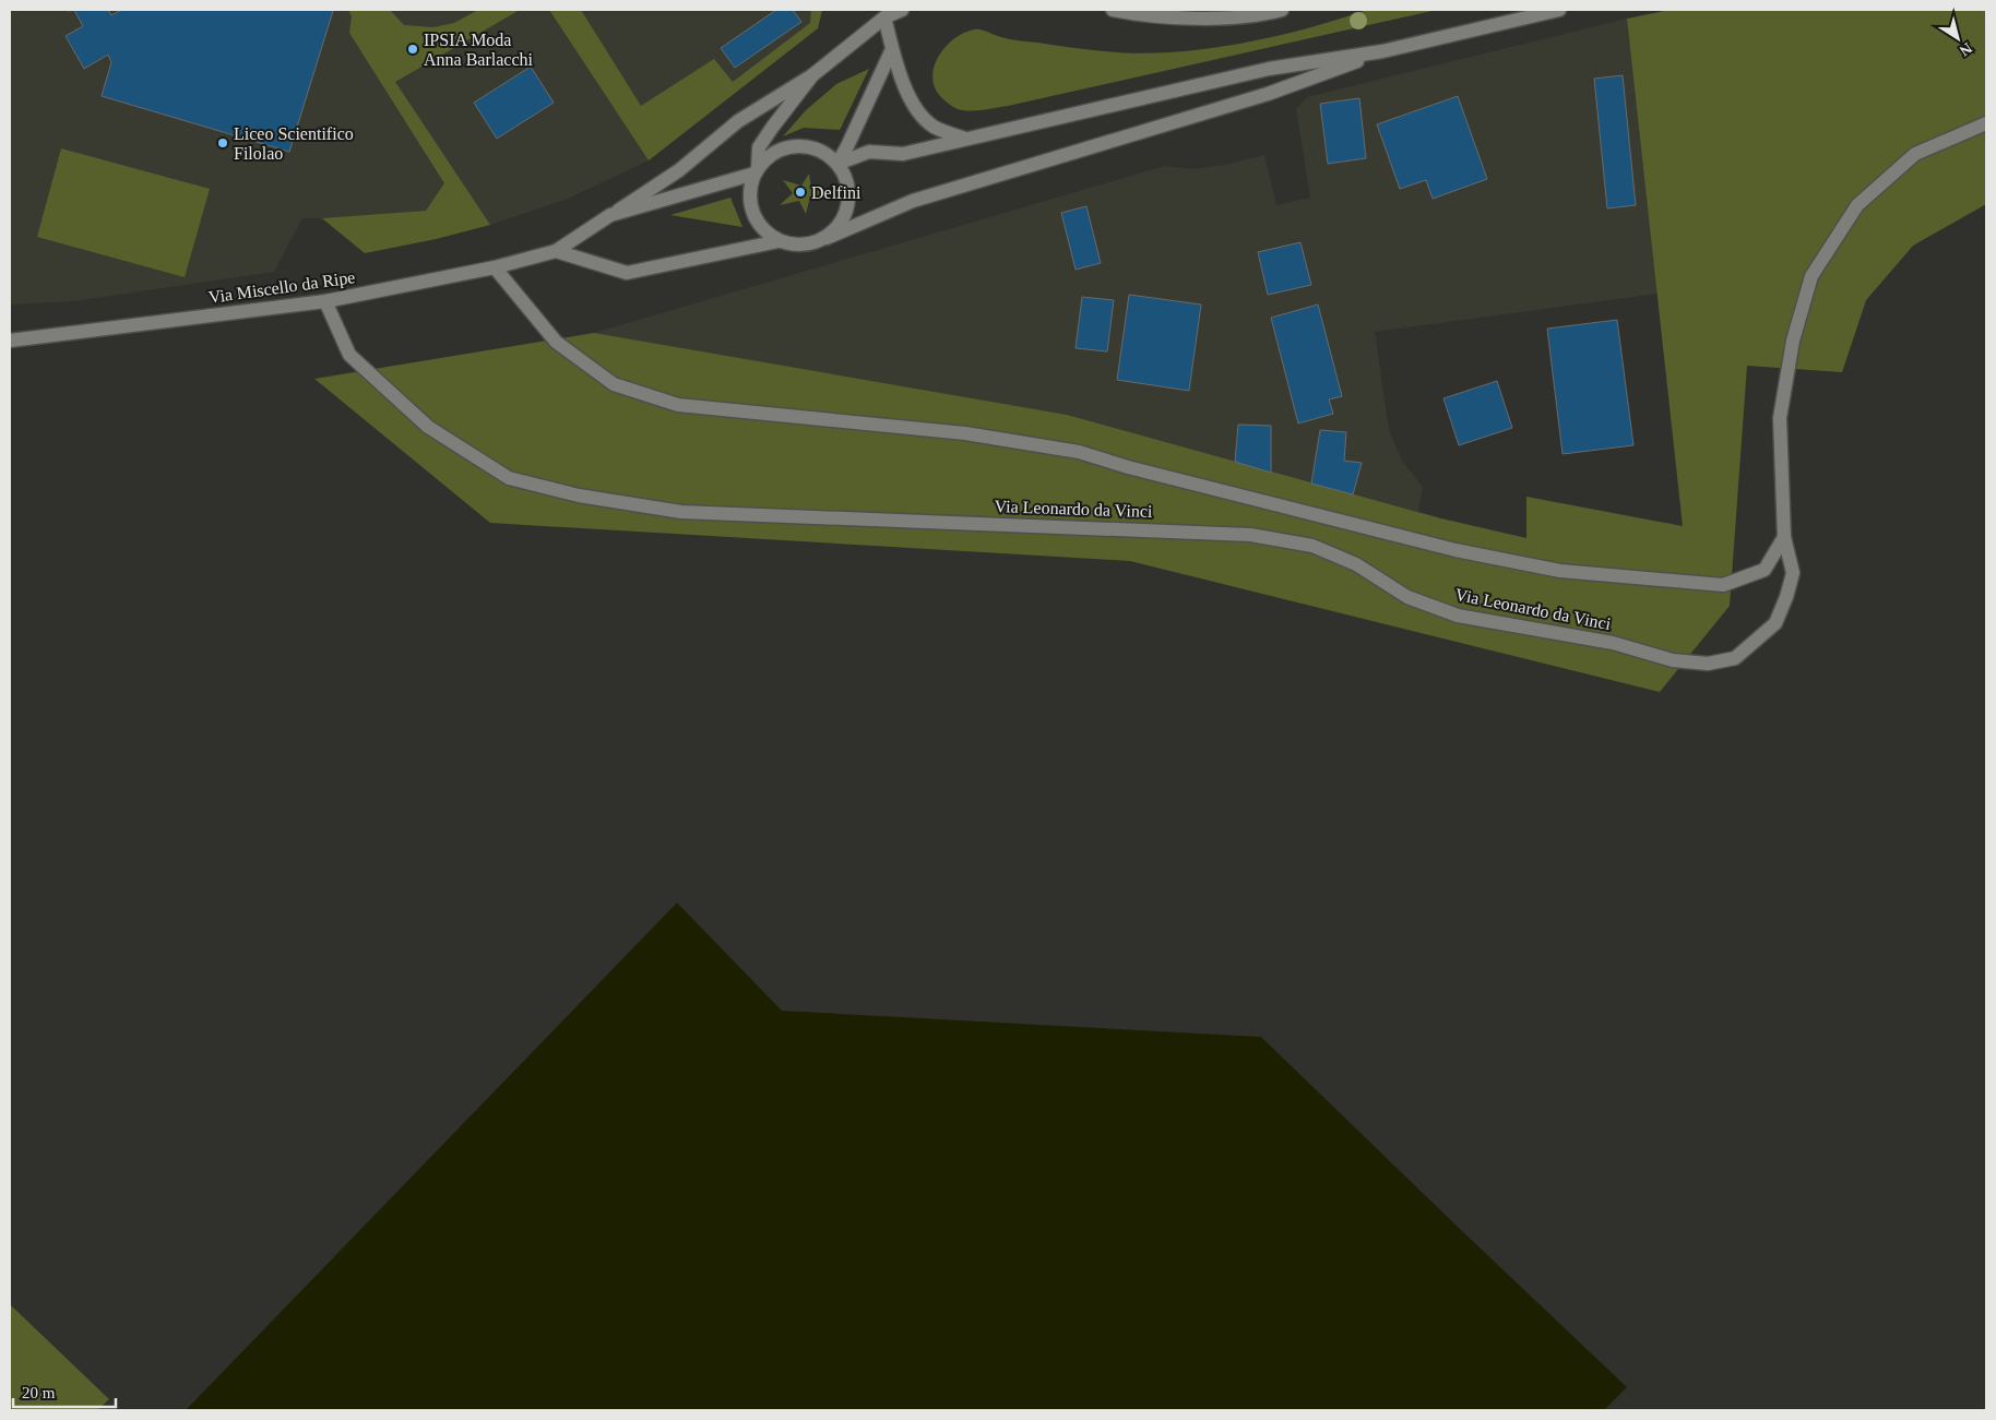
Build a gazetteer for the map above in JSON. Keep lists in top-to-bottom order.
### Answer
{
  "streets": {
    "street": ["Via Miscello da Ripe", "Via Leonardo da Vinci"]
  },
  "crossings": [
    ["Via Miscello da Ripe", "Via Leonardo da Vinci"]
  ],
  "places": ["IPSIA Moda Anna Barlacchi", "Liceo Scientifico Filolao", "Delfini"],
  "scale_bar": "20 m",
  "north": "bottom right"
}
